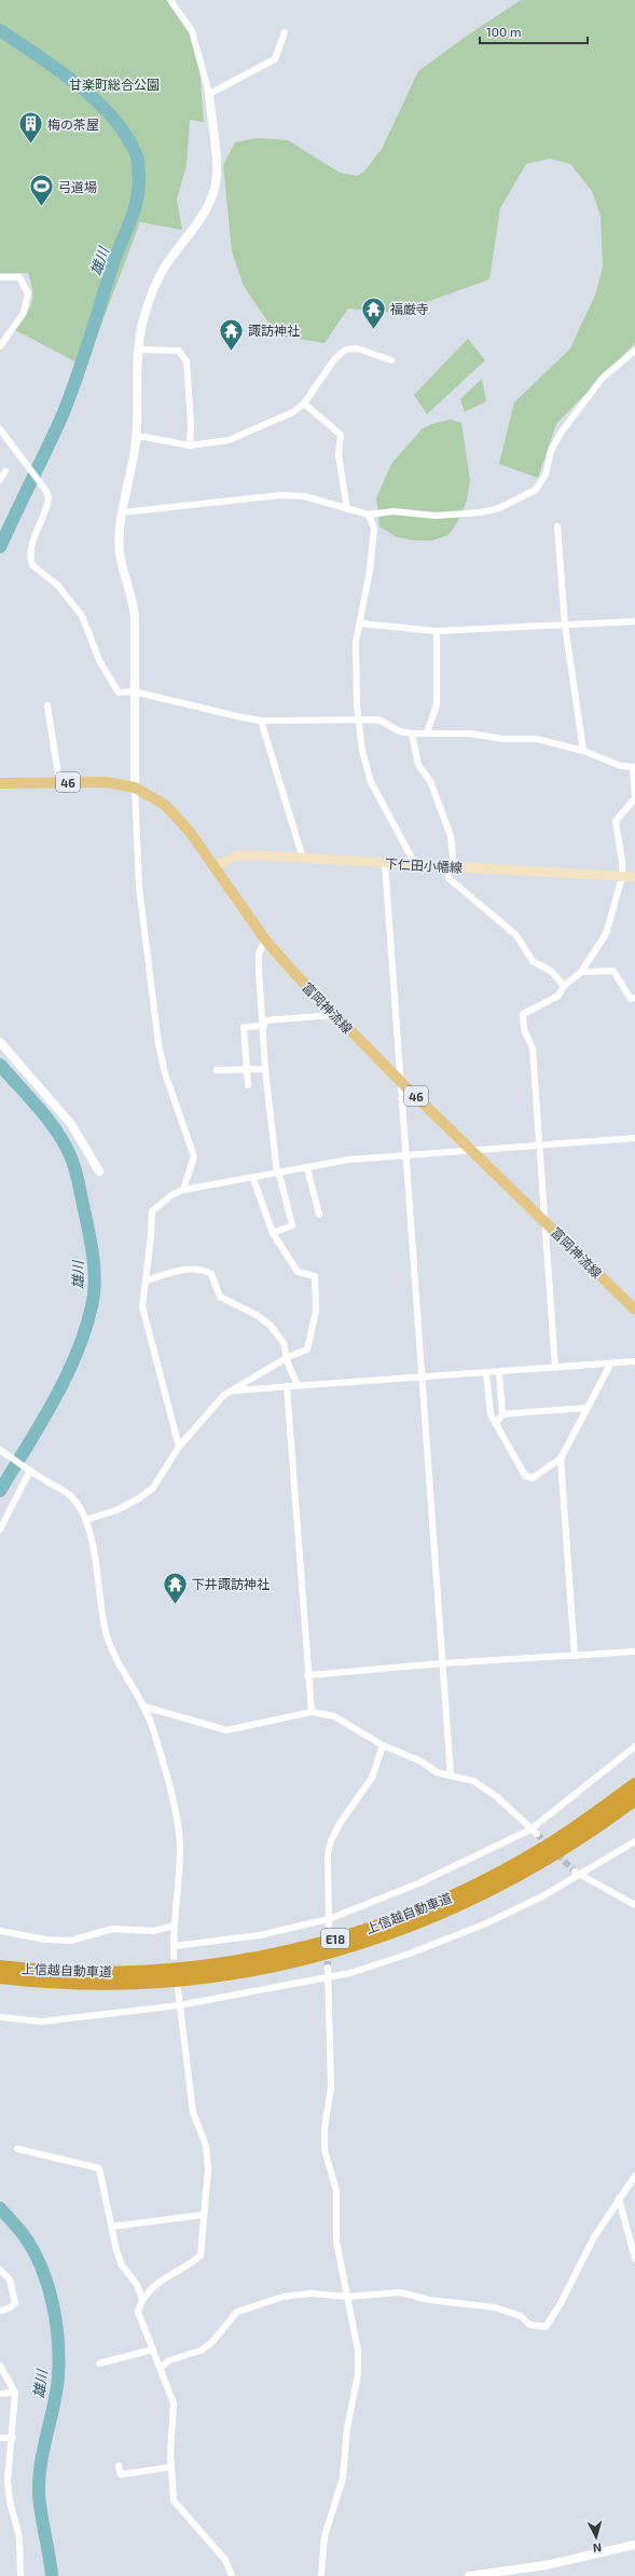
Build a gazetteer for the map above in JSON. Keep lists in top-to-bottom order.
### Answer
{
  "streets": {
    "highway": ["上信越自動車道", "E18"],
    "main road": ["46", "下仁田小幡線", "富岡神流線"]
  },
  "crossings": [
    ["下仁田小幡線", "富岡神流線"]
  ],
  "water": ["雄川"],
  "parks": ["甘楽町総合公園"],
  "places": {
    "building": ["梅の茶屋"],
    "sports": ["弓道場"],
    "temple": ["福厳寺", "諏訪神社", "下井諏訪神社"]
  },
  "scale_bar": "100 m",
  "north": "bottom"
}
